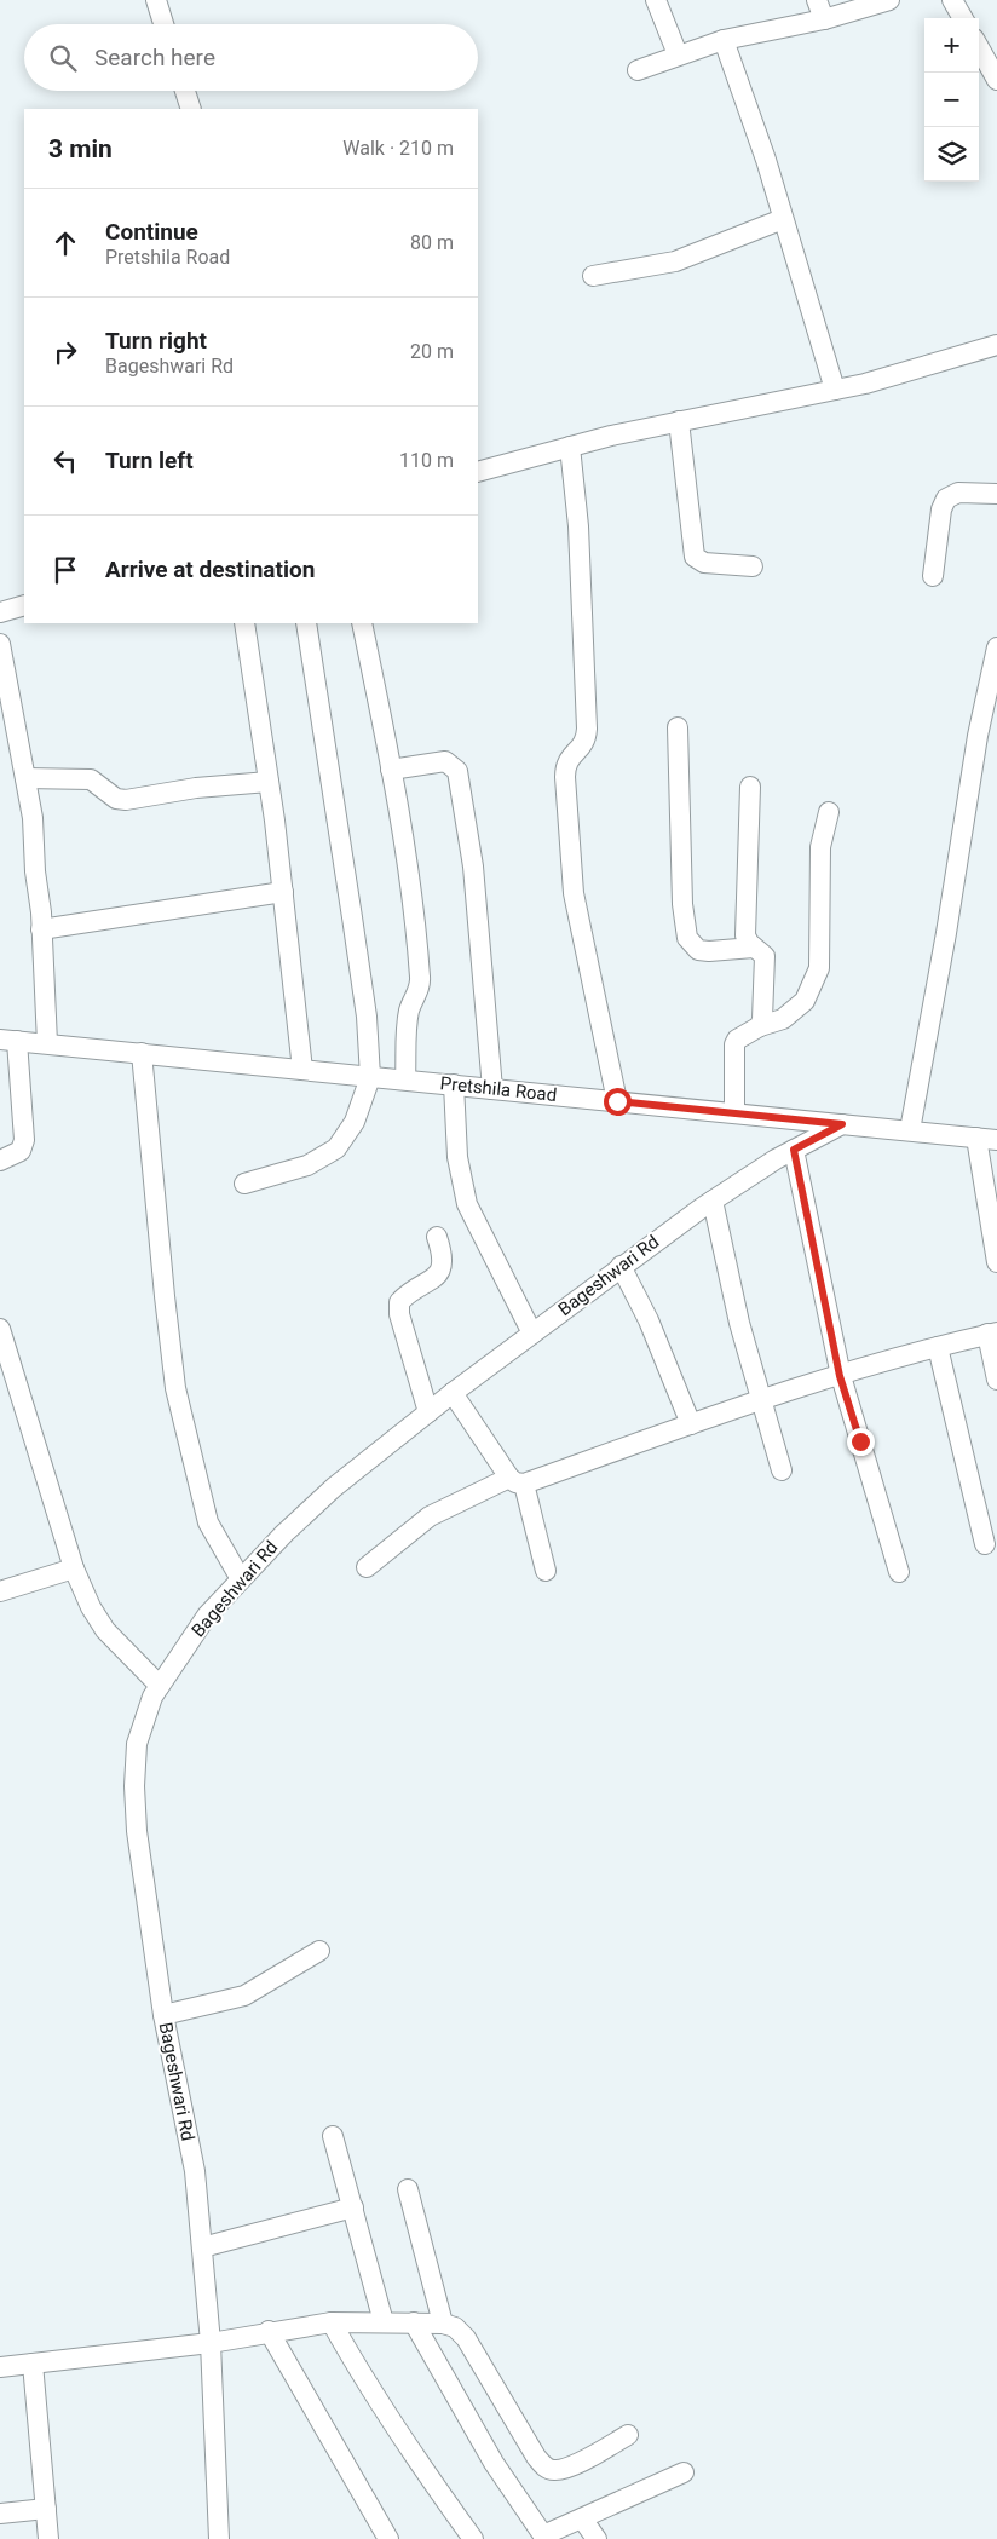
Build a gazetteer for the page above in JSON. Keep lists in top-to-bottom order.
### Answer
{
  "streets": {
    "street": ["Pretshila Road", "Bageshwari Rd"]
  },
  "crossings": [
    ["Pretshila Road", "Bageshwari Rd"]
  ],
  "page": {
    "map_buttons": ["+", "−"],
    "search": "Search here",
    "heading": ["3 min", "Walk · 210 m"],
    "list": [
      ["Continue", "Pretshila Road", "80 m"],
      ["Turn right", "Bageshwari Rd", "20 m"],
      ["Turn left", "110 m"],
      "Arrive at destination"
    ]
  }
}
